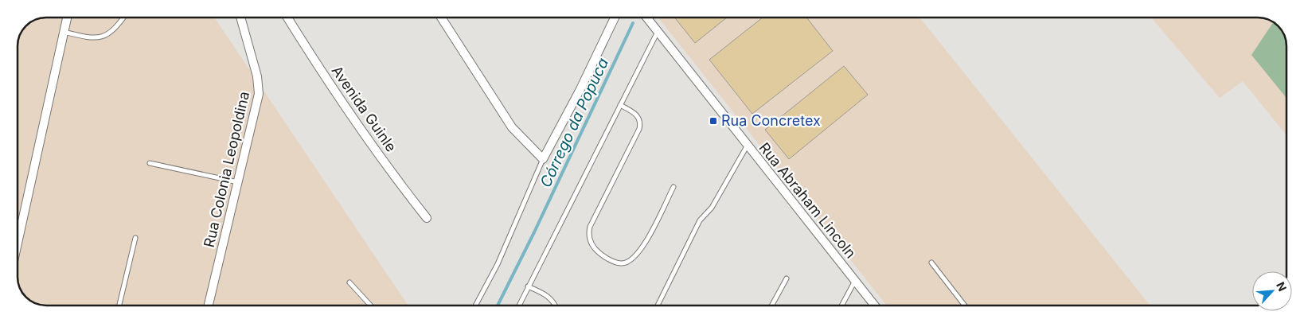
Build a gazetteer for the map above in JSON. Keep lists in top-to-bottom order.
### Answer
{
  "streets": {
    "street": ["Avenida Guinle", "Rua Colonia Leopoldina", "Rua Abraham Lincoln"]
  },
  "water": ["Córrego da Popuca"],
  "places": {
    "transit": ["Rua Concretex"]
  },
  "north": "top right"
}
